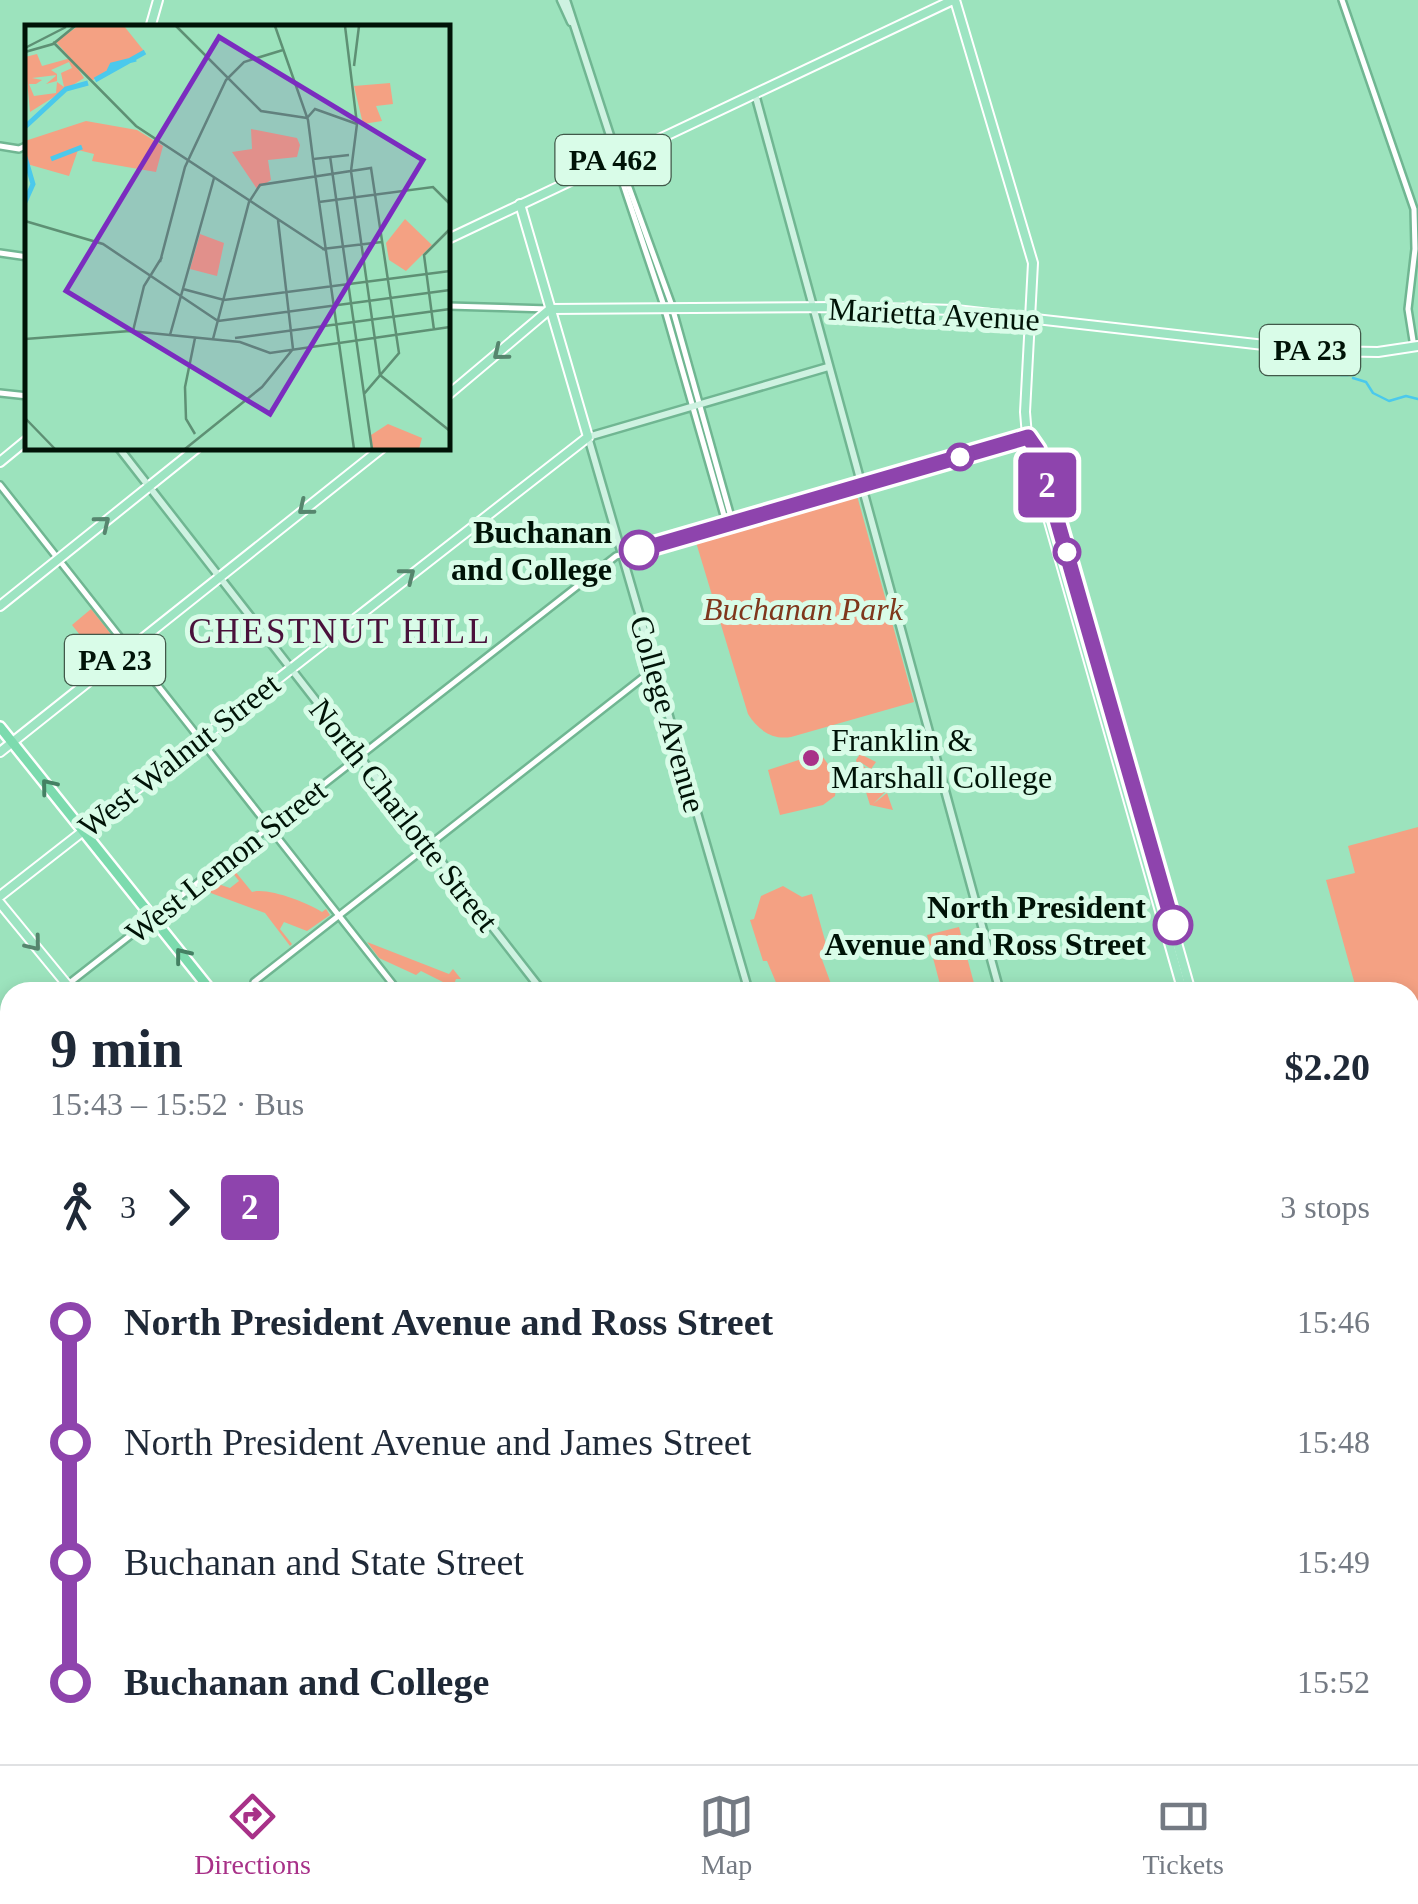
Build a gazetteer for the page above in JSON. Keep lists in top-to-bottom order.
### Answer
{
  "streets": {
    "main road": [
      "PA 462",
      "Marietta Avenue",
      "PA 23",
      "College Avenue",
      "West Walnut Street",
      "North Charlotte Street"
    ],
    "street": ["West Lemon Street"]
  },
  "crossings": [
    ["PA 462", "College Avenue"],
    ["Marietta Avenue", "College Avenue"],
    ["PA 23", "North Charlotte Street"],
    ["College Avenue", "West Walnut Street"],
    ["College Avenue", "West Lemon Street"],
    ["West Walnut Street", "North Charlotte Street"],
    ["North Charlotte Street", "West Lemon Street"]
  ],
  "one_way": ["West Walnut Street"],
  "districts": ["CHESTNUT HILL"],
  "parks": ["Buchanan Park"],
  "places": ["Buchanan and College", "Franklin & Marshall College", "North President Avenue and Ross Street"],
  "lines": ["bus line 2"],
  "page": {
    "on_map": "2",
    "heading": ["9 min", "15:43 – 15:52 · Bus", "$2.20"],
    "legs": ["3", "2", "3 stops"],
    "list": [
      {
        "name": "North President Avenue and Ross Street",
        "value": "15:46"
      },
      {
        "name": "North President Avenue and James Street",
        "value": "15:48"
      },
      {
        "name": "Buchanan and State Street",
        "value": "15:49"
      },
      {
        "name": "Buchanan and College",
        "value": "15:52"
      }
    ],
    "tabs": ["Directions", "Map", "Tickets"]
  }
}
